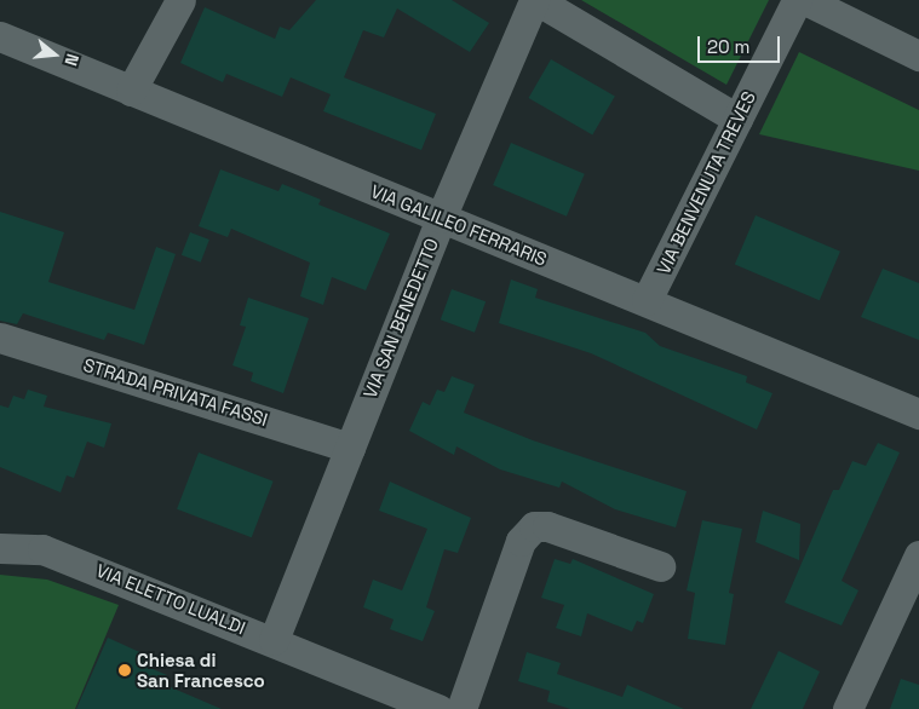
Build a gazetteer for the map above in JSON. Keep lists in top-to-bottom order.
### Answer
{
  "streets": {
    "street": [
      "VIA BENVENUTA TREVES",
      "VIA GALILEO FERRARIS",
      "VIA SAN BENEDETTO",
      "STRADA PRIVATA FASSI",
      "VIA ELETTO LUALDI"
    ]
  },
  "crossings": [
    ["VIA BENVENUTA TREVES", "VIA GALILEO FERRARIS"],
    ["VIA GALILEO FERRARIS", "VIA SAN BENEDETTO"],
    ["VIA SAN BENEDETTO", "STRADA PRIVATA FASSI"],
    ["VIA SAN BENEDETTO", "VIA ELETTO LUALDI"]
  ],
  "places": ["Chiesa di San Francesco"],
  "scale_bar": "20 m",
  "north": "right"
}
